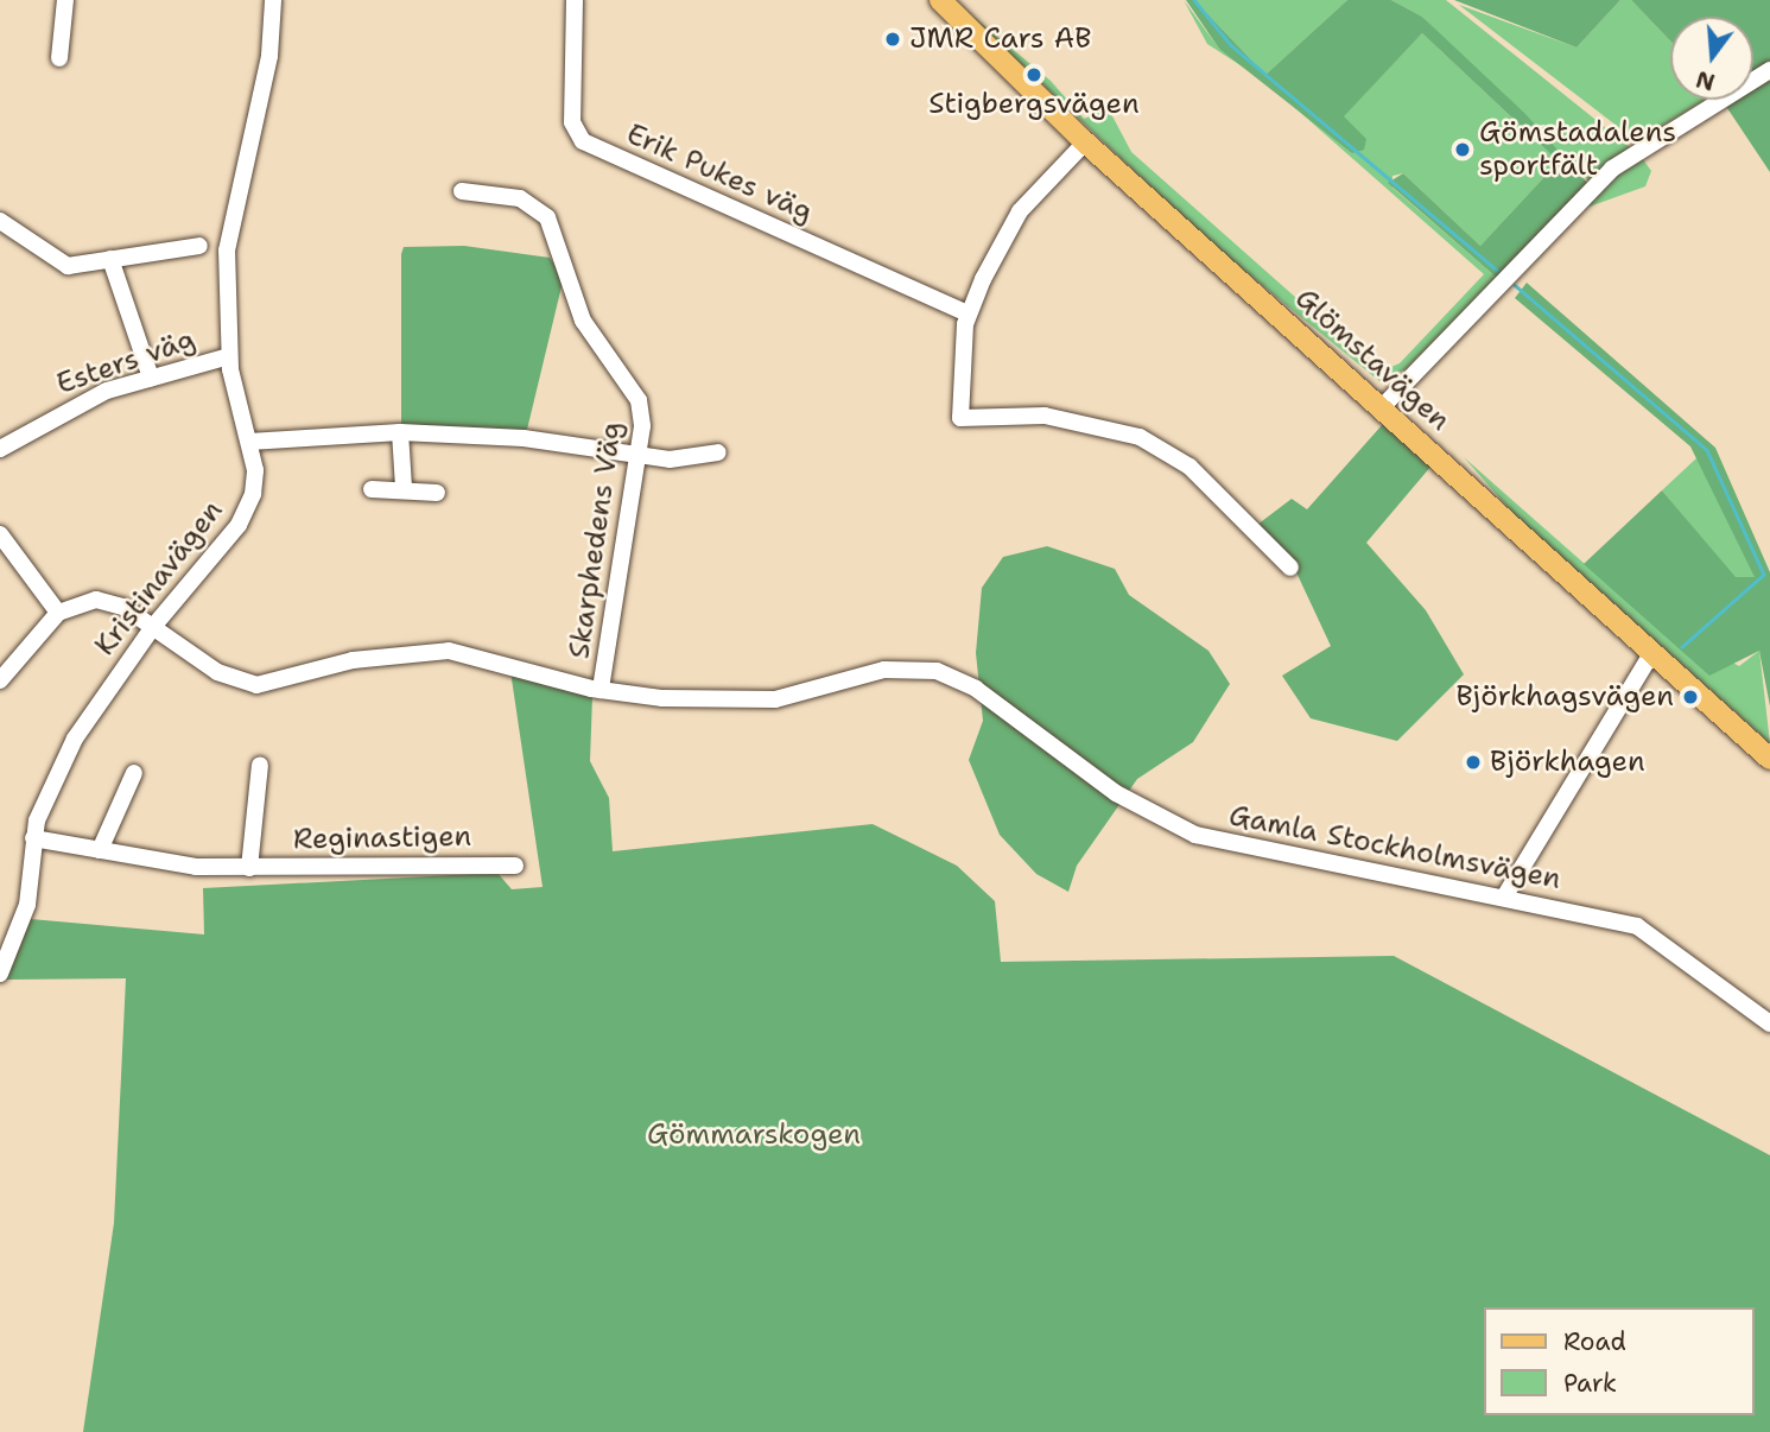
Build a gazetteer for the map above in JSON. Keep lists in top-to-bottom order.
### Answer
{
  "streets": {
    "main road": ["Glömstavägen"],
    "street": [
      "Erik Pukes väg",
      "Esters väg",
      "Skarphedens Väg",
      "Kristinavägen",
      "Reginastigen",
      "Gamla Stockholmsvägen"
    ]
  },
  "crossings": [
    ["Esters väg", "Kristinavägen"],
    ["Skarphedens Väg", "Gamla Stockholmsvägen"],
    ["Kristinavägen", "Reginastigen"],
    ["Kristinavägen", "Gamla Stockholmsvägen"]
  ],
  "parks": ["Gömmarskogen"],
  "places": [
    "JMR Cars AB",
    "Stigbergsvägen",
    "Gömstadalens sportfält",
    "Björkhagsvägen",
    "Björkhagen"
  ],
  "legend": ["Road", "Park"],
  "north": "bottom"
}
